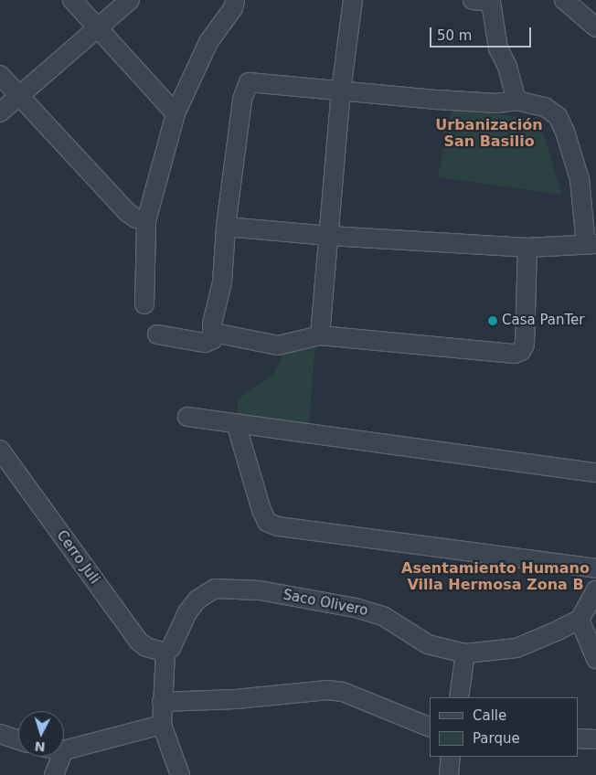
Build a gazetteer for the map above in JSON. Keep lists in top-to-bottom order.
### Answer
{
  "streets": {
    "street": ["Cerro Juli", "Saco Olivero"]
  },
  "crossings": [
    ["Cerro Juli", "Saco Olivero"]
  ],
  "districts": ["Urbanización San Basilio", "Asentamiento Humano Villa Hermosa Zona B"],
  "places": ["Casa PanTer"],
  "legend": ["Calle", "Parque"],
  "scale_bar": "50 m",
  "north": "bottom"
}
